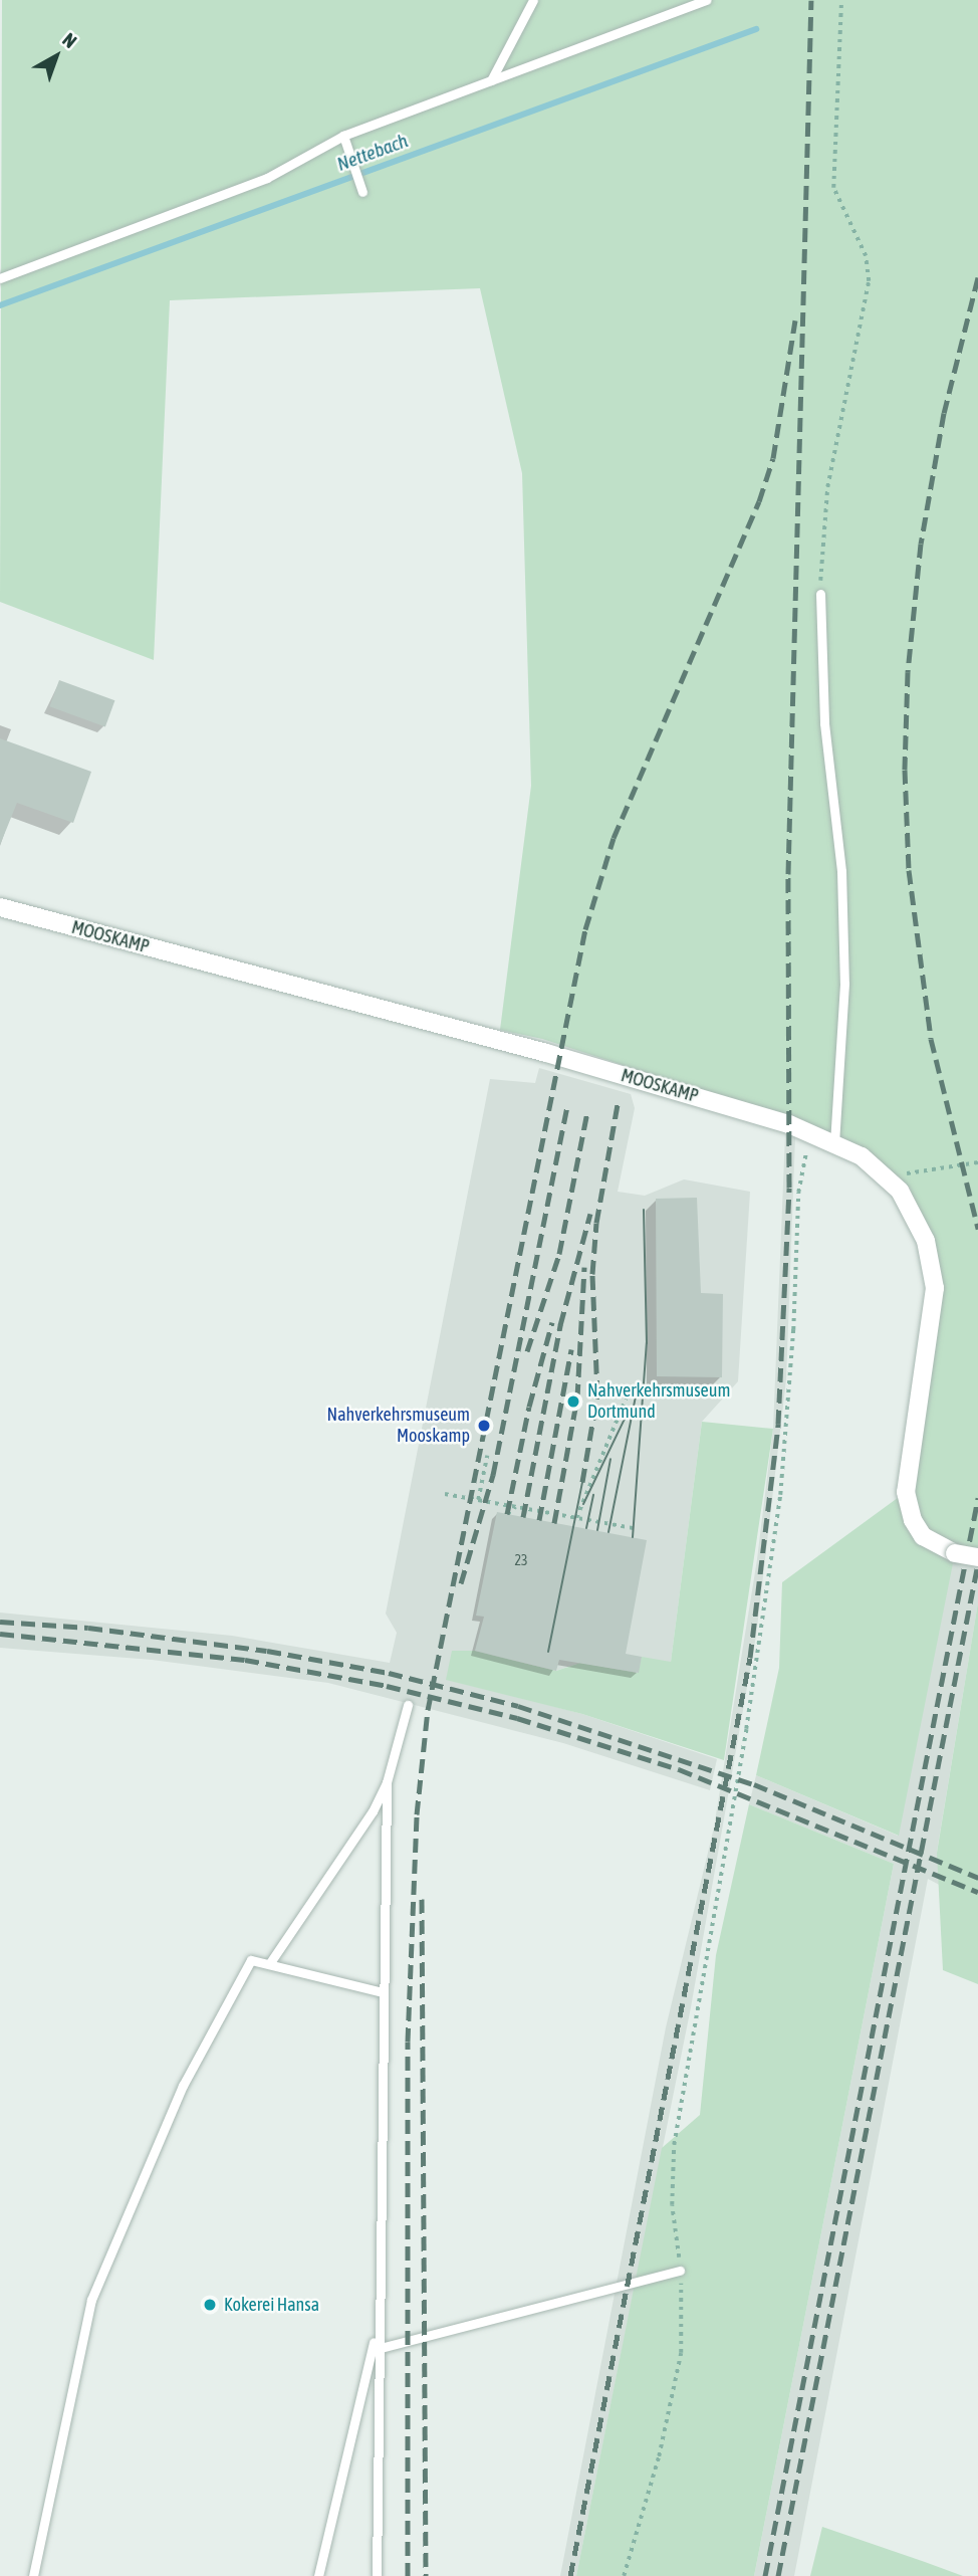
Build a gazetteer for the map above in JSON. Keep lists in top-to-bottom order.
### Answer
{
  "streets": {
    "street": ["MOOSKAMP"]
  },
  "water": ["Nettebach"],
  "places": ["Nahverkehrsmuseum Dortmund", "Nahverkehrsmuseum Mooskamp", "Kokerei Hansa"],
  "house_numbers": ["23"],
  "north": "top right"
}
